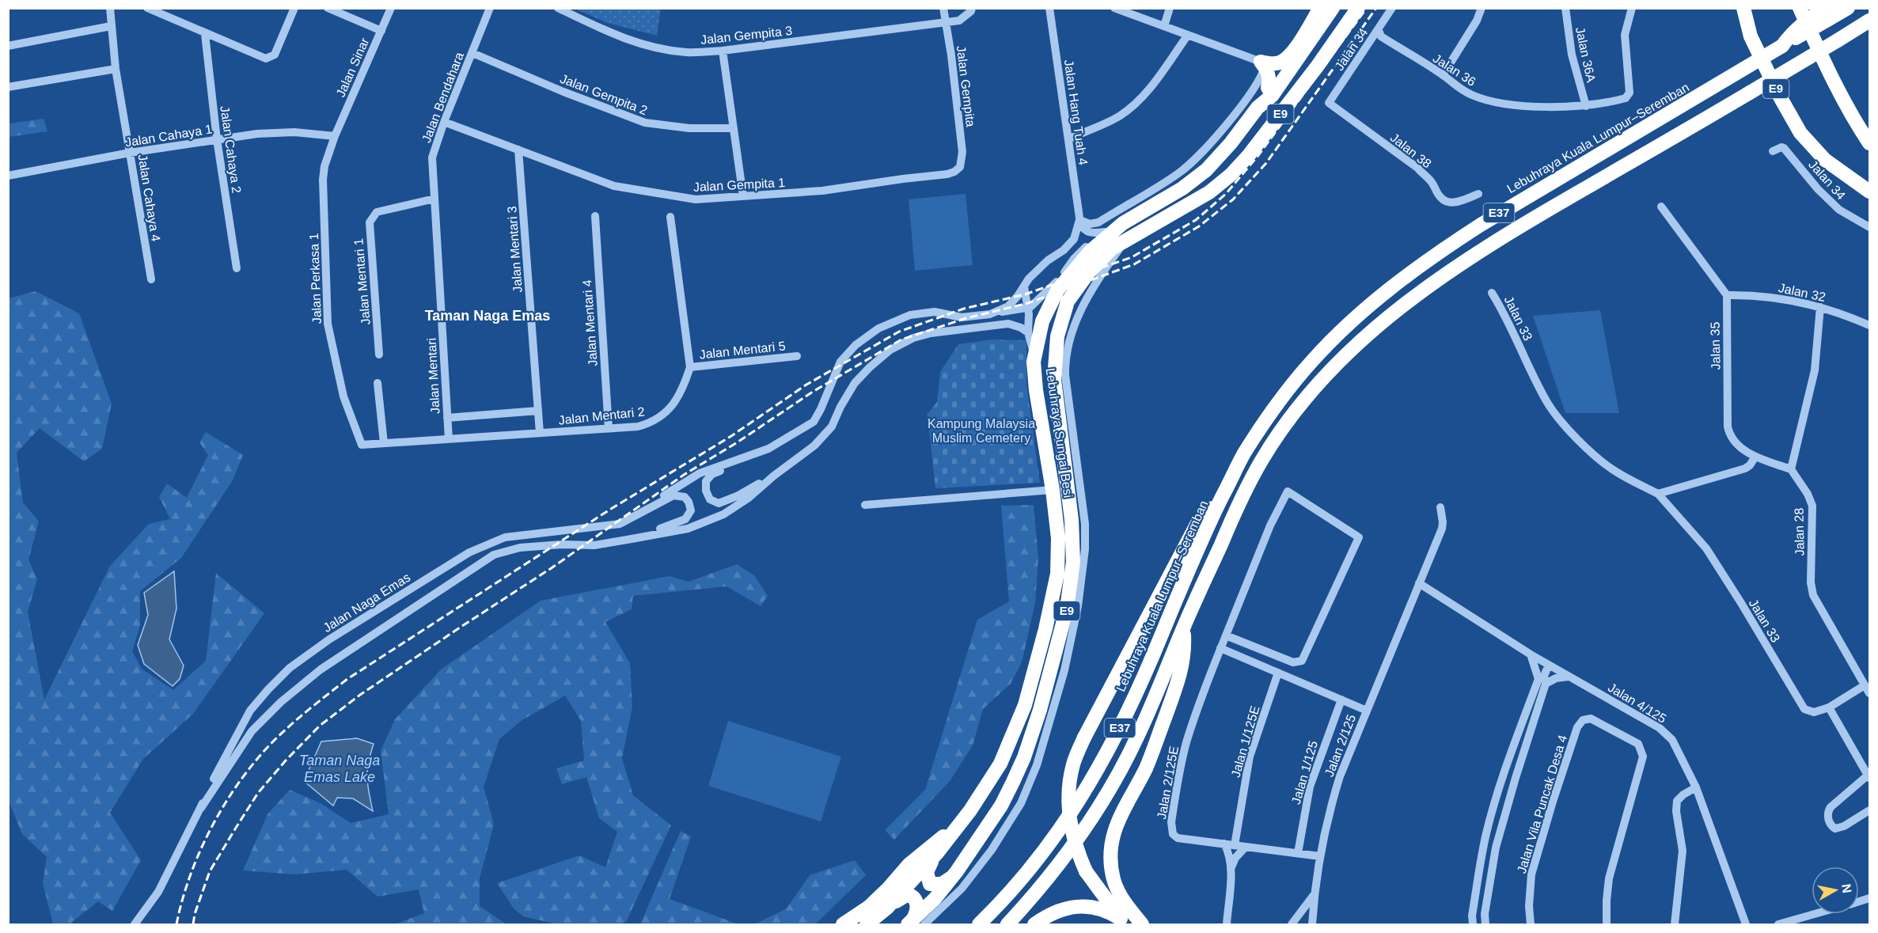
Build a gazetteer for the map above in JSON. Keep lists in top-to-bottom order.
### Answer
{
  "streets": {
    "highway": [
      "E9",
      "Lebuhraya Kuala Lumpur–Seremban",
      "E37",
      "Lebuhraya Sungai Besi"
    ],
    "street": [
      "Jalan Gempita 3",
      "Jalan 34",
      "Jalan 36A",
      "Jalan Sinar",
      "Jalan 36",
      "Jalan Gempita",
      "Jalan Gempita 2",
      "Jalan Bendahara",
      "Jalan Hang Tuah 4",
      "Jalan Cahaya 1",
      "Jalan Cahaya 2",
      "Jalan 38",
      "Jalan Gempita 1",
      "Jalan Cahaya 4",
      "Jalan Mentari 3",
      "Jalan Perkasa 1",
      "Jalan Mentari 1",
      "Jalan 32",
      "Jalan 33",
      "Jalan Mentari 4",
      "Jalan 35",
      "Jalan Mentari 5",
      "Jalan Mentari",
      "Jalan Mentari 2",
      "Jalan 28",
      "Jalan Naga Emas",
      "Jalan 4/125",
      "Jalan 1/125E",
      "Jalan 2/125",
      "Jalan 1/125",
      "Jalan 2/125E",
      "Jalan Vila Puncak Desa 4"
    ]
  },
  "crossings": [
    ["Jalan Gempita 3", "Jalan Gempita"],
    ["Jalan 34", "Jalan 36"],
    ["Jalan 34", "Jalan 38"],
    ["Jalan 36A", "Jalan 36"],
    ["Jalan Sinar", "Jalan Cahaya 1"],
    ["Jalan Sinar", "Jalan Perkasa 1"],
    ["Jalan Gempita", "Jalan Gempita 1"],
    ["Jalan Gempita 2", "Jalan Bendahara"],
    ["Jalan Bendahara", "Jalan Gempita 1"],
    ["Jalan Bendahara", "Jalan Mentari 1"],
    ["Jalan Bendahara", "Jalan Mentari"],
    ["Jalan Hang Tuah 4", "Jalan Naga Emas"],
    ["Jalan Cahaya 1", "Jalan Cahaya 2"],
    ["Jalan Cahaya 1", "Jalan Cahaya 4"],
    ["Jalan Cahaya 1", "Jalan Perkasa 1"],
    ["Jalan Gempita 1", "Jalan Mentari 3"],
    ["Jalan Mentari 3", "Jalan Mentari 2"],
    ["Jalan Perkasa 1", "Jalan Mentari 2"],
    ["Jalan Mentari 1", "Jalan Mentari"],
    ["Jalan 32", "Jalan 35"],
    ["Jalan 33", "Jalan 28"],
    ["Jalan Mentari 4", "Jalan Mentari 2"],
    ["Jalan 35", "Jalan 28"],
    ["Jalan Mentari 5", "Jalan Mentari 2"],
    ["Jalan Mentari", "Jalan Mentari 2"],
    ["Jalan 4/125", "Jalan 2/125"],
    ["Jalan 1/125E", "Jalan 2/125E"],
    ["Jalan 2/125", "Jalan 2/125E"],
    ["Jalan 1/125", "Jalan 2/125E"]
  ],
  "districts": ["Taman Naga Emas"],
  "water": ["Taman Naga Emas Lake"],
  "parks": ["Kampung Malaysia Muslim Cemetery"],
  "north": "right"
}
